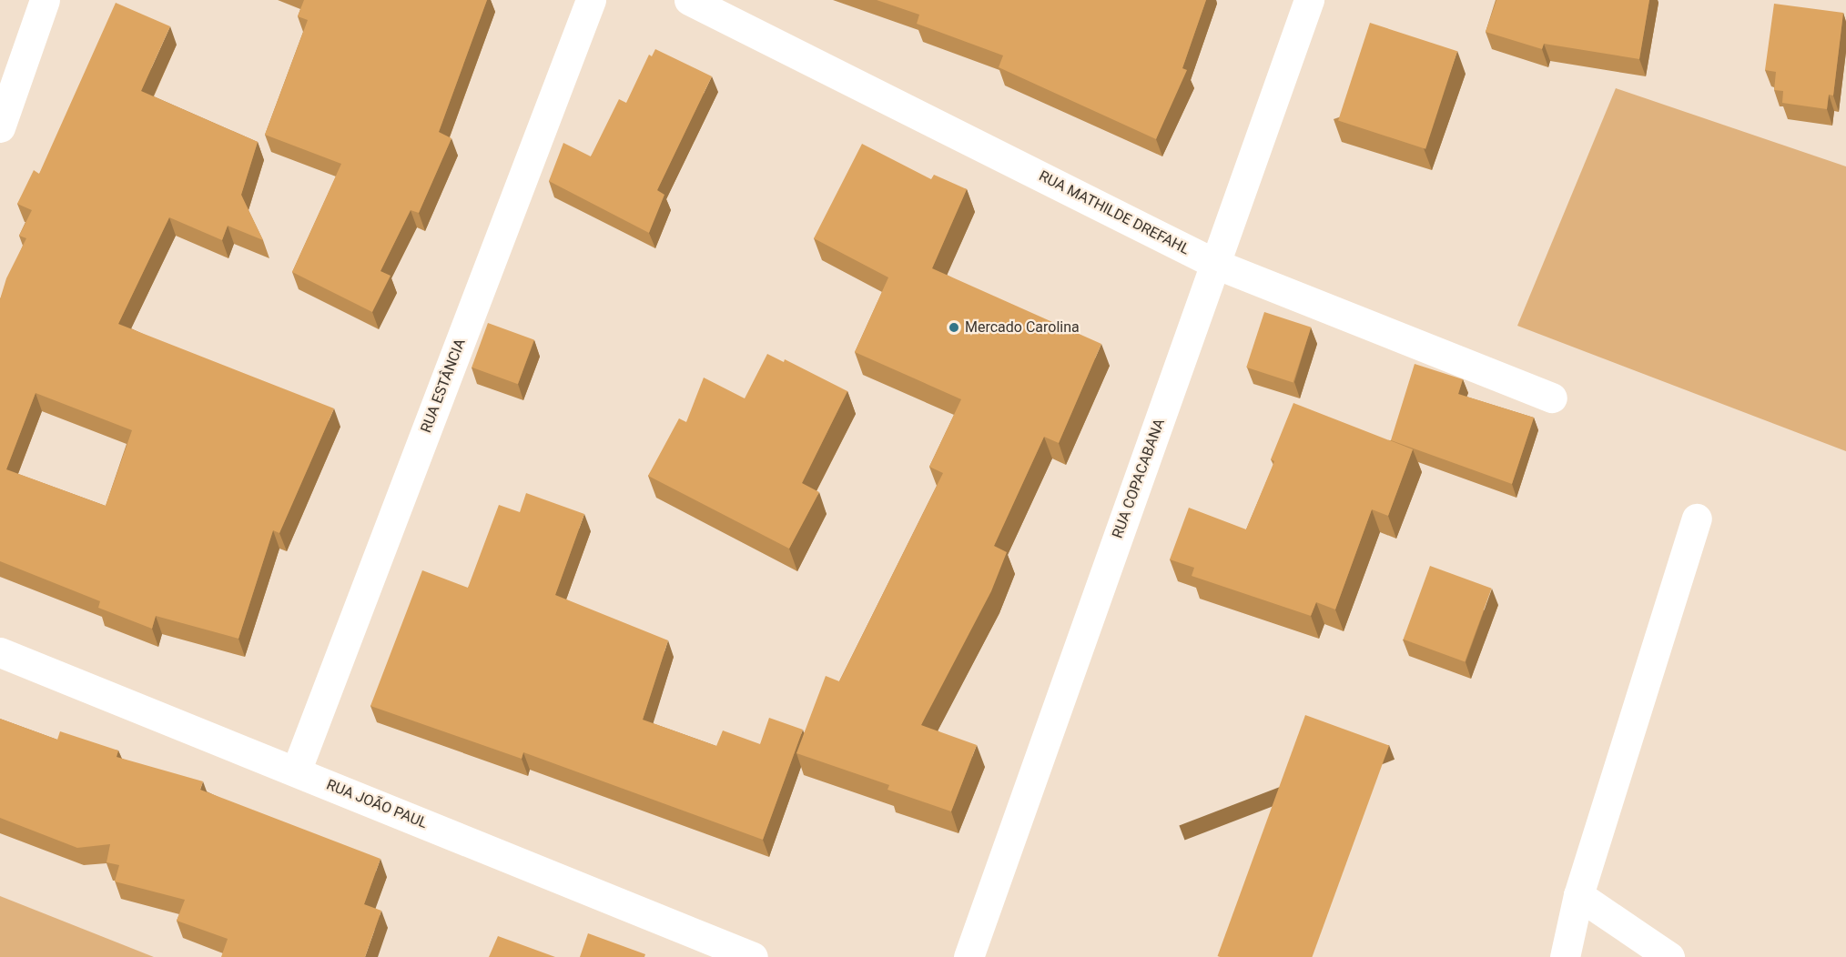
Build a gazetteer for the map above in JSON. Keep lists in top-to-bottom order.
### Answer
{
  "streets": {
    "street": [
      "RUA MATHILDE DREFAHL",
      "RUA ESTÂNCIA",
      "RUA COPACABANA",
      "RUA JOÃO PAUL"
    ]
  },
  "crossings": [
    ["RUA MATHILDE DREFAHL", "RUA COPACABANA"],
    ["RUA ESTÂNCIA", "RUA JOÃO PAUL"]
  ],
  "places": ["Mercado Carolina"]
}
